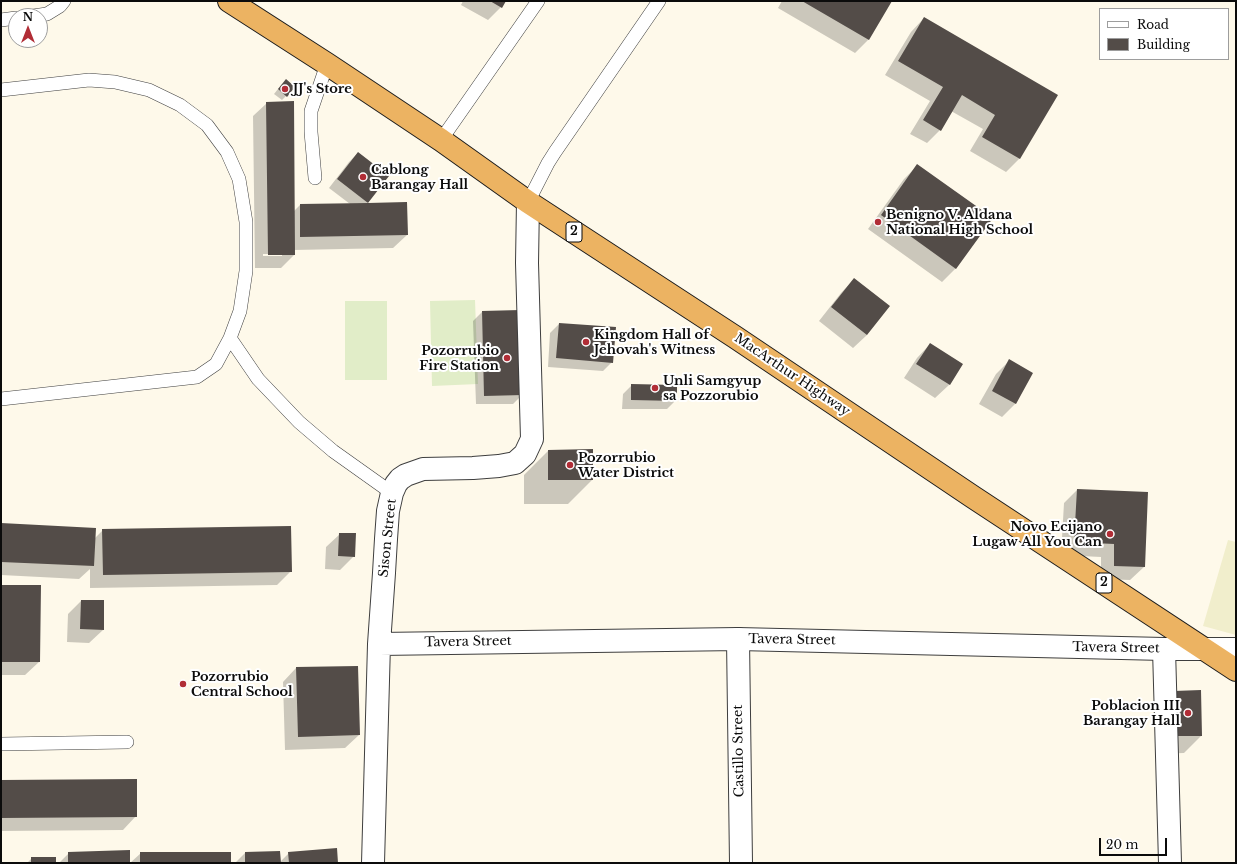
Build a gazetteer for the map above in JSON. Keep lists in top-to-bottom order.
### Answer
{
  "streets": {
    "highway": ["2", "MacArthur Highway"],
    "street": ["Sison Street", "Tavera Street", "Castillo Street"]
  },
  "crossings": [
    ["MacArthur Highway", "Sison Street"],
    ["MacArthur Highway", "Tavera Street"],
    ["Sison Street", "Tavera Street"],
    ["Tavera Street", "Castillo Street"]
  ],
  "places": [
    "JJ's Store",
    "Cablong Barangay Hall",
    "Benigno V. Aldana National High School",
    "Kingdom Hall of Jehovah's Witness",
    "Pozorrubio Fire Station",
    "Unli Samgyup sa Pozzorubio",
    "Pozorrubio Water District",
    "Novo Ecijano Lugaw All You Can",
    "Pozorrubio Central School",
    "Poblacion III Barangay Hall"
  ],
  "legend": ["Road", "Building"],
  "scale_bar": "20 m",
  "north": "top"
}
